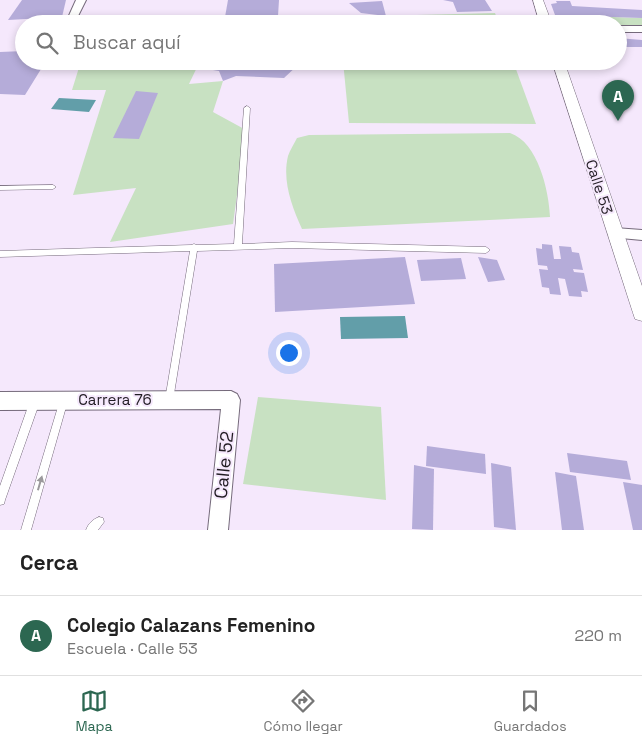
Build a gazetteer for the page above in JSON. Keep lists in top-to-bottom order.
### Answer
{
  "streets": {
    "street": ["Calle 53", "Carrera 76", "Calle 52"]
  },
  "crossings": [
    ["Carrera 76", "Calle 52"]
  ],
  "page": {
    "search": "Buscar aquí",
    "pins": "A",
    "heading": "Cerca",
    "list": [
      {
        "mark": "A",
        "name": "Colegio Calazans Femenino",
        "note": "Escuela · Calle 53",
        "value": "220 m"
      }
    ],
    "nav": ["Mapa", "Cómo llegar", "Guardados"]
  }
}
